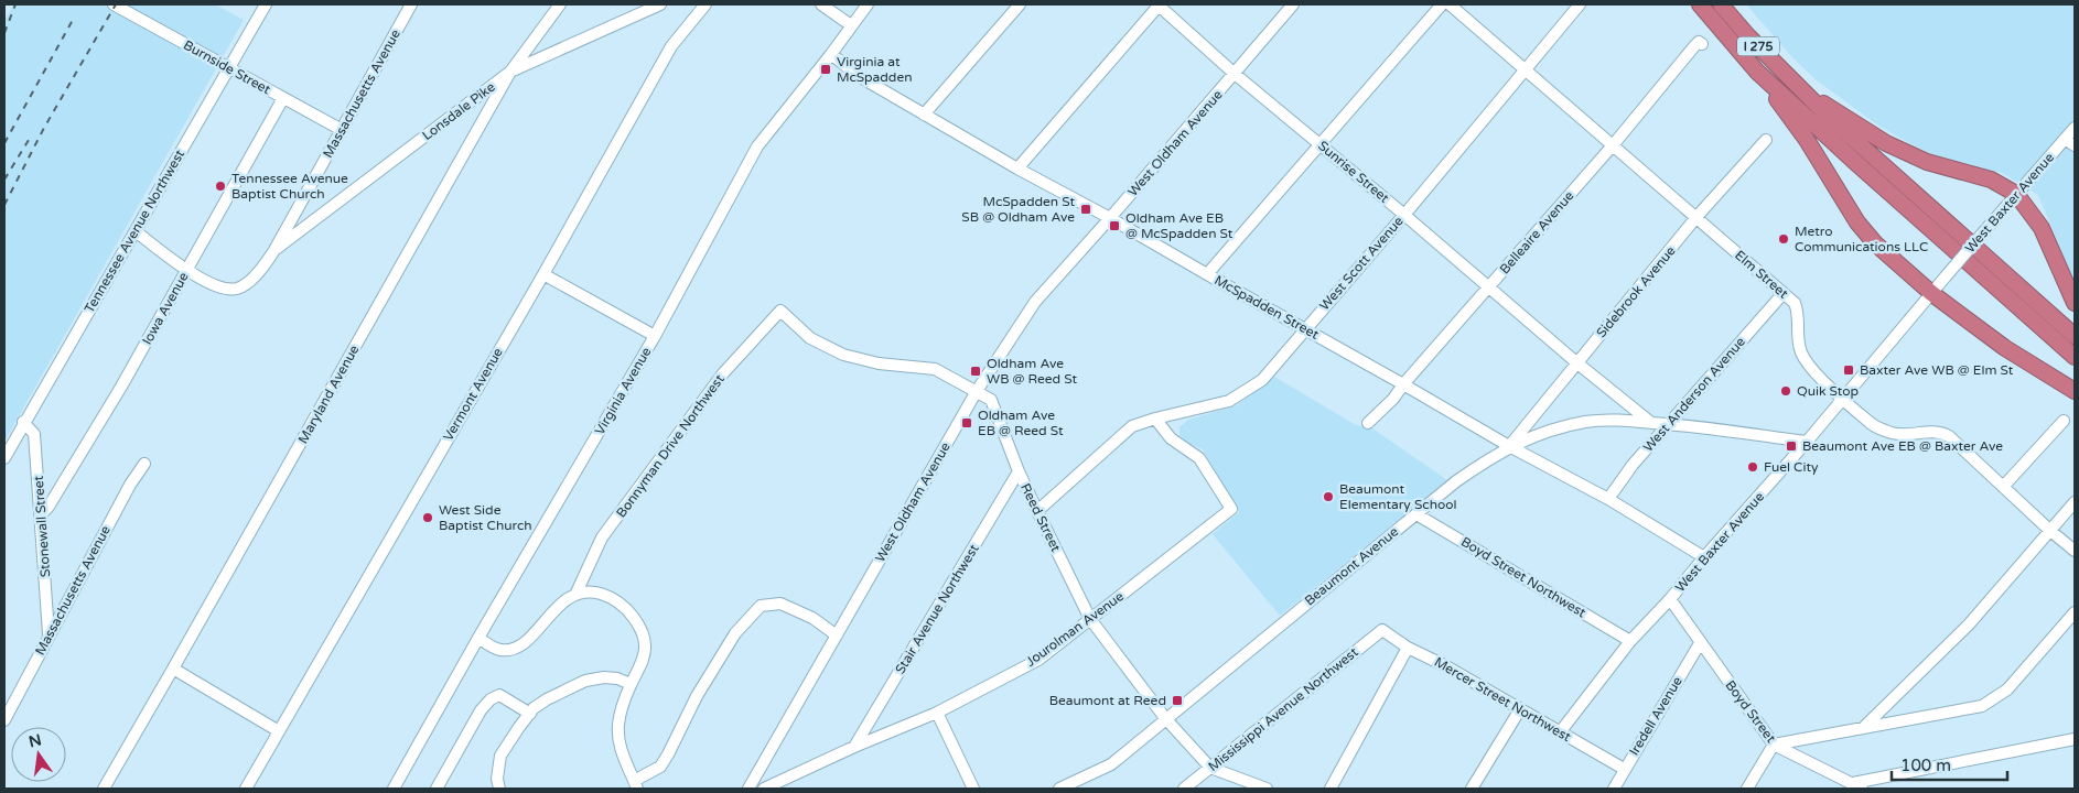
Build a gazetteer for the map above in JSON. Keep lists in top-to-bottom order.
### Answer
{
  "streets": {
    "highway": ["I 275"],
    "street": [
      "Burnside Street",
      "Massachusetts Avenue",
      "Lonsdale Pike",
      "West Oldham Avenue",
      "Sunrise Street",
      "West Baxter Avenue",
      "Tennessee Avenue Northwest",
      "Belleaire Avenue",
      "West Scott Avenue",
      "Elm Street",
      "Sidebrook Avenue",
      "McSpadden Street",
      "Iowa Avenue",
      "Virginia Avenue",
      "Maryland Avenue",
      "Vermont Avenue",
      "West Anderson Avenue",
      "Bonnyman Drive Northwest",
      "Reed Street",
      "Stonewall Street",
      "Beaumont Avenue",
      "Boyd Street Northwest",
      "Stair Avenue Northwest",
      "Jourolman Avenue",
      "Mercer Street Northwest",
      "Mississippi Avenue Northwest",
      "Boyd Street",
      "Iredell Avenue"
    ]
  },
  "crossings": [
    ["Burnside Street", "Massachusetts Avenue"],
    ["Burnside Street", "Tennessee Avenue Northwest"],
    ["Burnside Street", "Iowa Avenue"],
    ["Massachusetts Avenue", "Lonsdale Pike"],
    ["Massachusetts Avenue", "Iowa Avenue"],
    ["Massachusetts Avenue", "Stonewall Street"],
    ["Lonsdale Pike", "Maryland Avenue"],
    ["West Oldham Avenue", "Sunrise Street"],
    ["West Oldham Avenue", "McSpadden Street"],
    ["West Oldham Avenue", "Reed Street"],
    ["Sunrise Street", "Belleaire Avenue"],
    ["Sunrise Street", "West Scott Avenue"],
    ["Sunrise Street", "Sidebrook Avenue"],
    ["Sunrise Street", "Beaumont Avenue"],
    ["West Baxter Avenue", "Elm Street"],
    ["West Baxter Avenue", "McSpadden Street"],
    ["West Baxter Avenue", "Beaumont Avenue"],
    ["West Baxter Avenue", "Boyd Street Northwest"],
    ["West Baxter Avenue", "Mercer Street Northwest"],
    ["West Baxter Avenue", "Boyd Street"],
    ["Tennessee Avenue Northwest", "Stonewall Street"],
    ["Belleaire Avenue", "Elm Street"],
    ["Belleaire Avenue", "McSpadden Street"],
    ["West Scott Avenue", "Elm Street"],
    ["West Scott Avenue", "McSpadden Street"],
    ["West Scott Avenue", "Reed Street"],
    ["West Scott Avenue", "Jourolman Avenue"],
    ["Elm Street", "Sidebrook Avenue"],
    ["Elm Street", "West Anderson Avenue"],
    ["Sidebrook Avenue", "McSpadden Street"],
    ["Sidebrook Avenue", "Beaumont Avenue"],
    ["McSpadden Street", "Virginia Avenue"],
    ["McSpadden Street", "West Anderson Avenue"],
    ["McSpadden Street", "Beaumont Avenue"],
    ["Iowa Avenue", "Stonewall Street"],
    ["West Anderson Avenue", "Beaumont Avenue"],
    ["Bonnyman Drive Northwest", "Reed Street"],
    ["Reed Street", "Beaumont Avenue"],
    ["Reed Street", "Stair Avenue Northwest"],
    ["Reed Street", "Jourolman Avenue"],
    ["Reed Street", "Mississippi Avenue Northwest"],
    ["Beaumont Avenue", "Boyd Street Northwest"],
    ["Stair Avenue Northwest", "Jourolman Avenue"],
    ["Mercer Street Northwest", "Mississippi Avenue Northwest"],
    ["Mercer Street Northwest", "Iredell Avenue"],
    ["Boyd Street", "Iredell Avenue"]
  ],
  "places": {
    "transit": [
      "Virginia at McSpadden",
      "McSpadden St SB @ Oldham Ave",
      "Oldham Ave EB @ McSpadden St",
      "Baxter Ave WB @ Elm St",
      "Oldham Ave WB @ Reed St",
      "Oldham Ave EB @ Reed St",
      "Beaumont Ave EB @ Baxter Ave",
      "Beaumont at Reed"
    ],
    "other": [
      "Tennessee Avenue Baptist Church",
      "Metro Communications LLC",
      "Quik Stop",
      "Fuel City",
      "Beaumont Elementary School",
      "West Side Baptist Church"
    ]
  },
  "scale_bar": "100 m",
  "north": "top"
}
